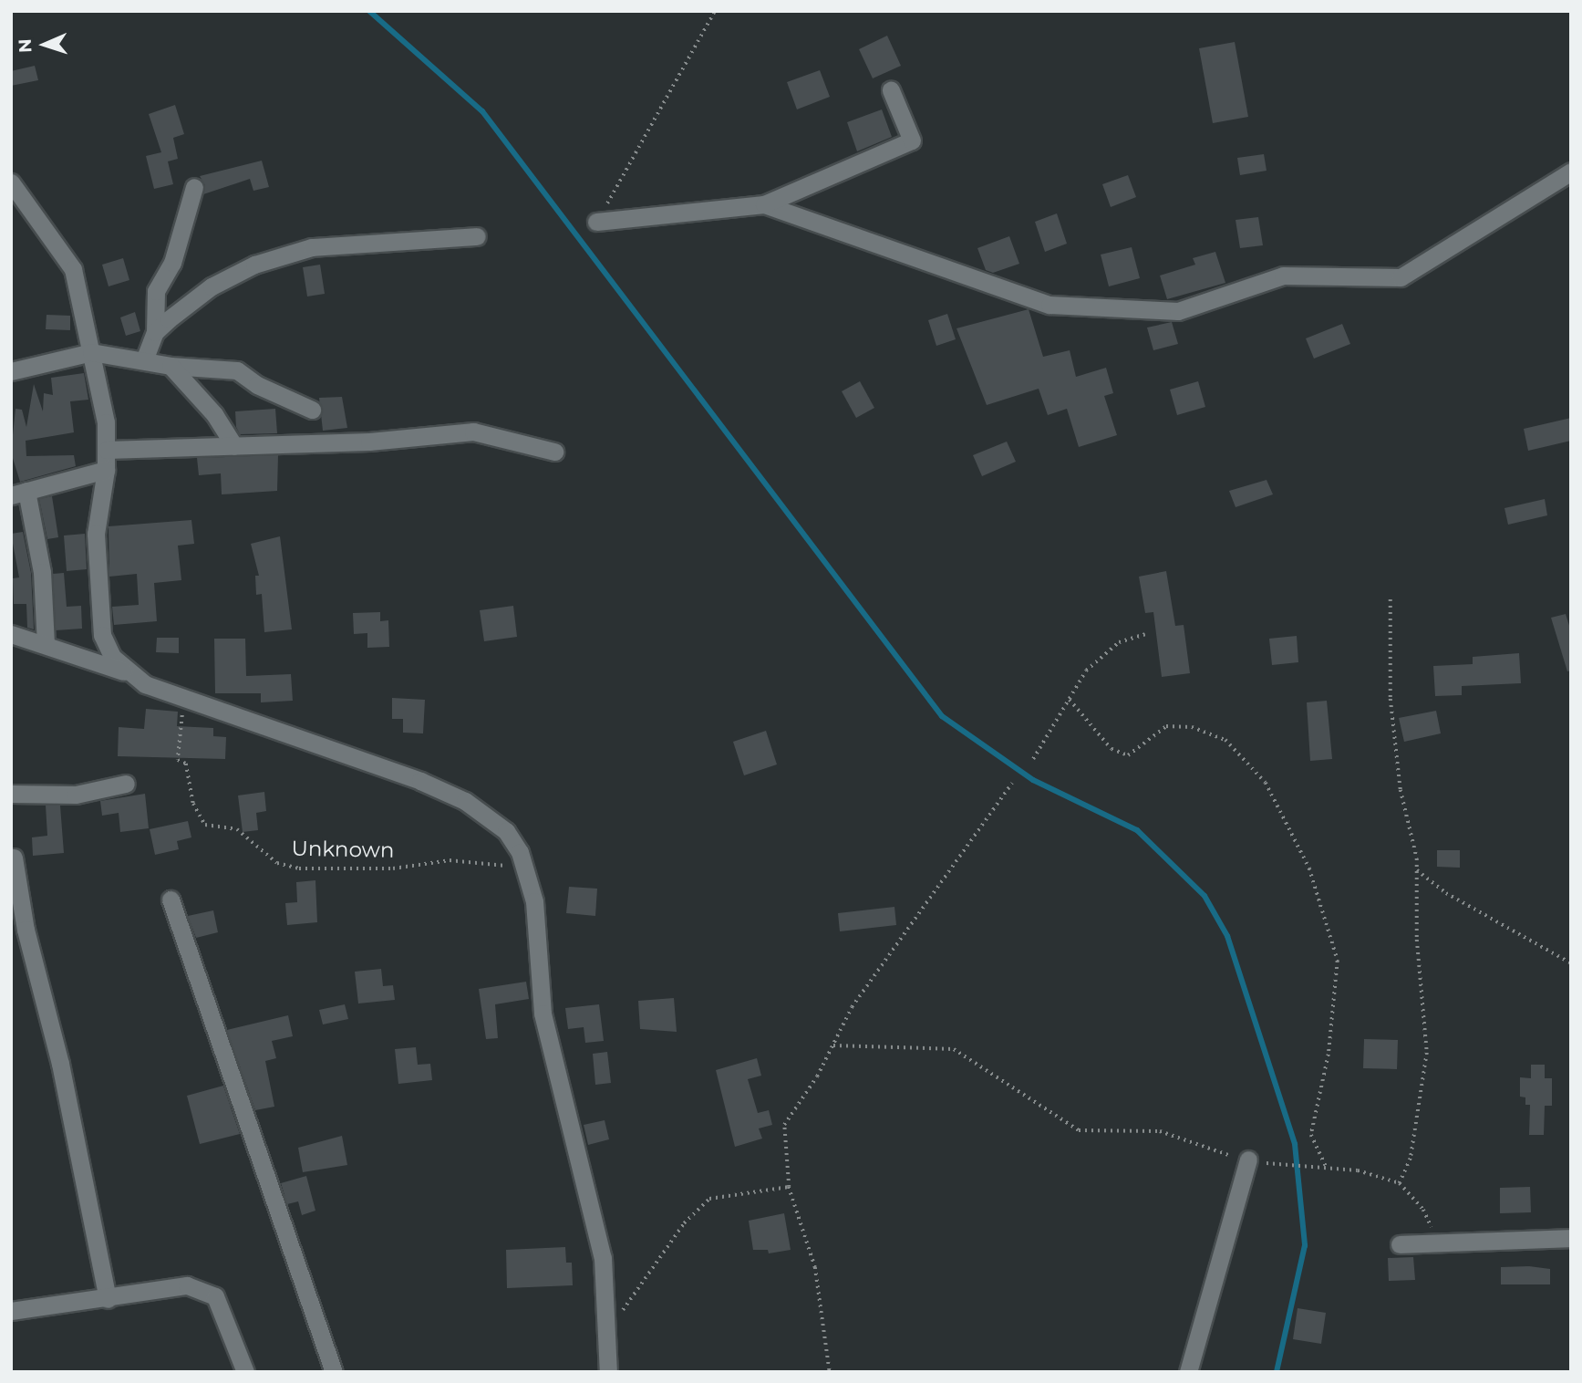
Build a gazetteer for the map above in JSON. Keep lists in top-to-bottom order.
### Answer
{
  "streets": {
    "path": ["Unknown"]
  },
  "north": "left"
}
